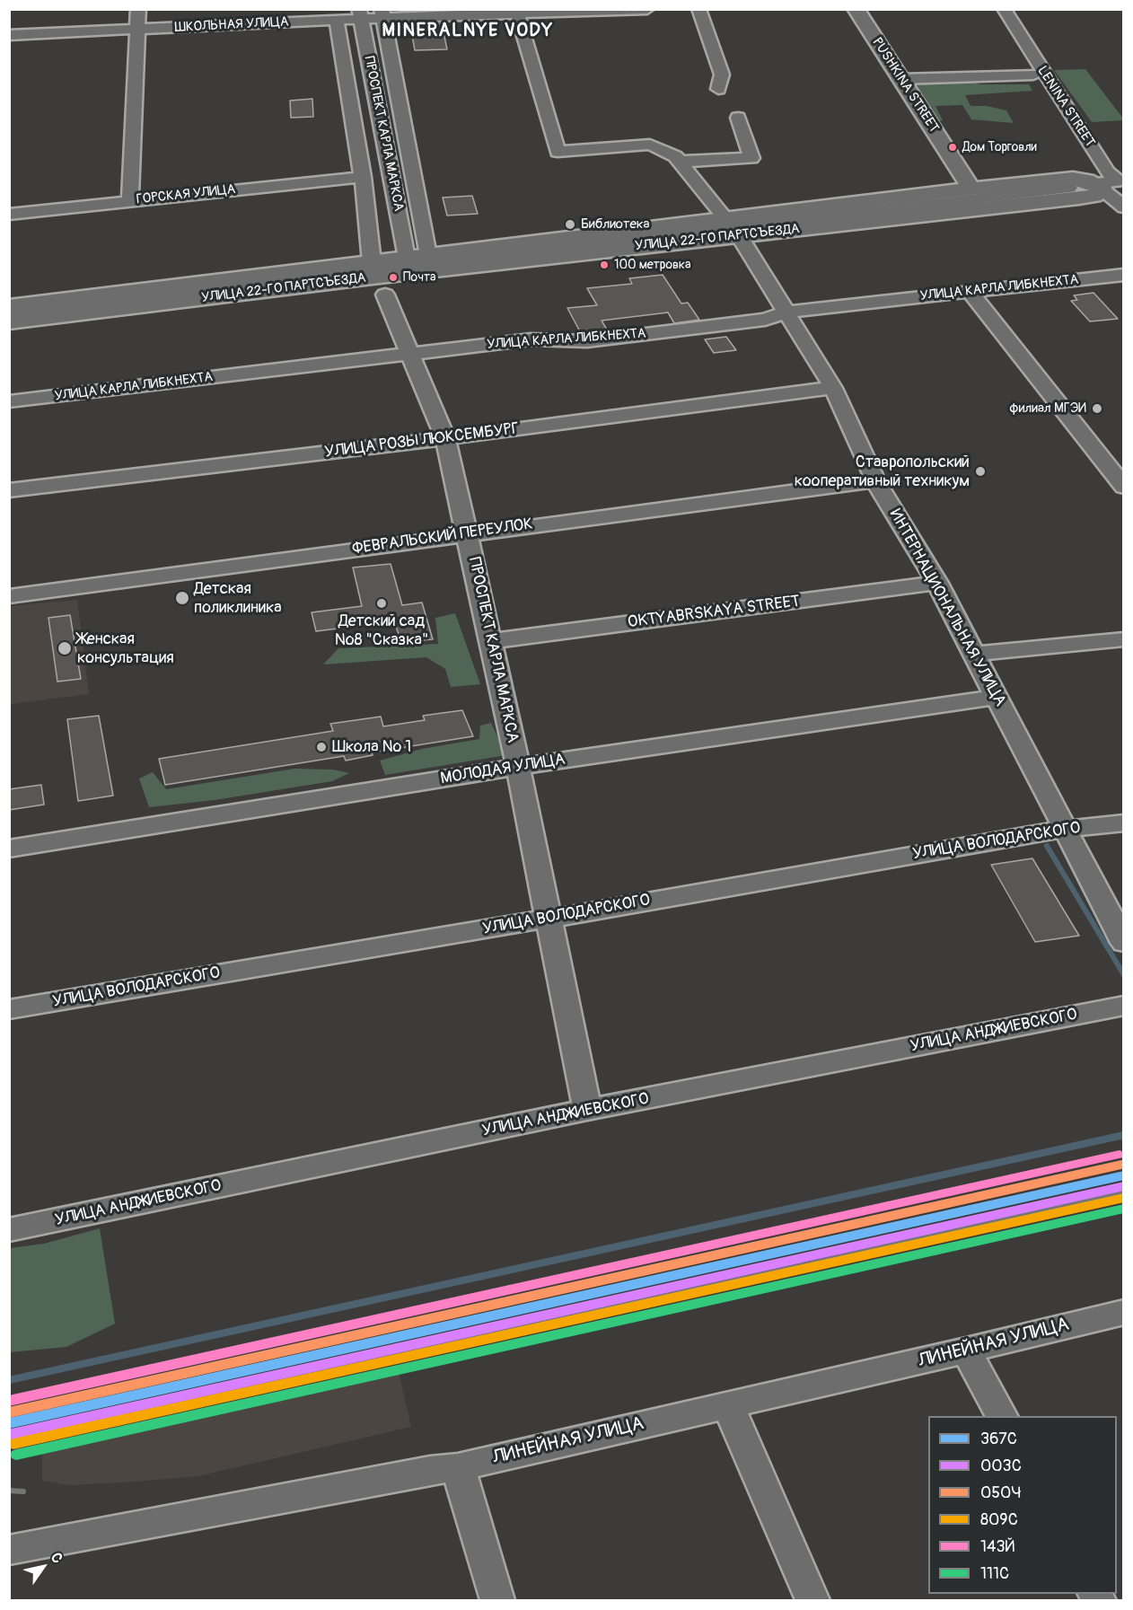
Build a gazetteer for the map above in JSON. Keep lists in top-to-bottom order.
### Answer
{
  "streets": {
    "main road": ["PUSHKINA STREET", "УЛИЦА 22-ГО ПАРТСЪЕЗДА"],
    "street": [
      "ШКОЛЬНАЯ УЛИЦА",
      "LENINA STREET",
      "ПРОСПЕКТ КАРЛА МАРКСА",
      "ГОРСКАЯ УЛИЦА",
      "УЛИЦА КАРЛА ЛИБКНЕХТА",
      "УЛИЦА РОЗЫ ЛЮКСЕМБУРГ",
      "ФЕВРАЛЬСКИЙ ПЕРЕУЛОК",
      "ИНТЕРНАЦИОНАЛЬНАЯ УЛИЦА",
      "OKTYABRSKAYA STREET",
      "МОЛОДАЯ УЛИЦА",
      "УЛИЦА ВОЛОДАРСКОГО",
      "УЛИЦА АНДЖИЕВСКОГО",
      "ЛИНЕЙНАЯ УЛИЦА"
    ]
  },
  "crossings": [
    ["ШКОЛЬНАЯ УЛИЦА", "ПРОСПЕКТ КАРЛА МАРКСА"],
    ["PUSHKINA STREET", "УЛИЦА 22-ГО ПАРТСЪЕЗДА"],
    ["LENINA STREET", "УЛИЦА 22-ГО ПАРТСЪЕЗДА"],
    ["ПРОСПЕКТ КАРЛА МАРКСА", "ГОРСКАЯ УЛИЦА"],
    ["ПРОСПЕКТ КАРЛА МАРКСА", "УЛИЦА 22-ГО ПАРТСЪЕЗДА"],
    ["ПРОСПЕКТ КАРЛА МАРКСА", "УЛИЦА КАРЛА ЛИБКНЕХТА"],
    ["ПРОСПЕКТ КАРЛА МАРКСА", "УЛИЦА РОЗЫ ЛЮКСЕМБУРГ"],
    ["ПРОСПЕКТ КАРЛА МАРКСА", "ФЕВРАЛЬСКИЙ ПЕРЕУЛОК"],
    ["ПРОСПЕКТ КАРЛА МАРКСА", "OKTYABRSKAYA STREET"],
    ["ПРОСПЕКТ КАРЛА МАРКСА", "МОЛОДАЯ УЛИЦА"],
    ["ПРОСПЕКТ КАРЛА МАРКСА", "УЛИЦА ВОЛОДАРСКОГО"],
    ["ПРОСПЕКТ КАРЛА МАРКСА", "УЛИЦА АНДЖИЕВСКОГО"],
    ["УЛИЦА 22-ГО ПАРТСЪЕЗДА", "ИНТЕРНАЦИОНАЛЬНАЯ УЛИЦА"],
    ["УЛИЦА КАРЛА ЛИБКНЕХТА", "ИНТЕРНАЦИОНАЛЬНАЯ УЛИЦА"],
    ["УЛИЦА РОЗЫ ЛЮКСЕМБУРГ", "ИНТЕРНАЦИОНАЛЬНАЯ УЛИЦА"],
    ["ФЕВРАЛЬСКИЙ ПЕРЕУЛОК", "ИНТЕРНАЦИОНАЛЬНАЯ УЛИЦА"],
    ["ИНТЕРНАЦИОНАЛЬНАЯ УЛИЦА", "OKTYABRSKAYA STREET"],
    ["ИНТЕРНАЦИОНАЛЬНАЯ УЛИЦА", "МОЛОДАЯ УЛИЦА"],
    ["ИНТЕРНАЦИОНАЛЬНАЯ УЛИЦА", "УЛИЦА ВОЛОДАРСКОГО"]
  ],
  "districts": ["MINERALNYE VODY"],
  "places": [
    "Дом Торговли",
    "Библиотека",
    "100 метровка",
    "Почта",
    "филиал МГЭИ",
    "Ставропольский кооперативный техникум",
    "Детская поликлиника",
    "Детский сад №8 \"Сказка\"",
    "Женская консультация",
    "Школа № 1"
  ],
  "lines": [
    "transit line 143Й",
    "transit line 050Ч",
    "transit line 367С",
    "transit line 003С",
    "transit line 809С",
    "transit line 111С"
  ],
  "legend": [
    "367С",
    "003С",
    "050Ч",
    "809С",
    "143Й",
    "111С"
  ],
  "north": "top right"
}
